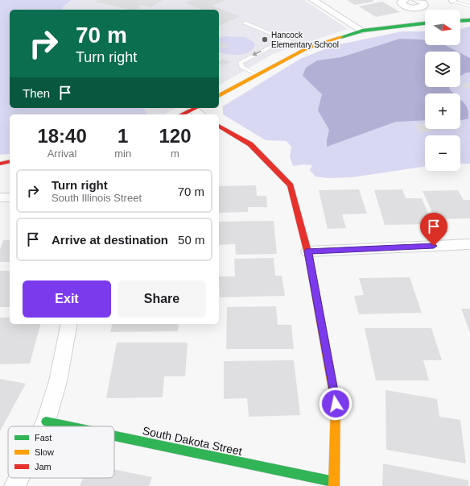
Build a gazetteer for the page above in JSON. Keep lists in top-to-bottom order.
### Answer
{
  "streets": {
    "street": ["South Dakota Street"]
  },
  "places": ["Hancock Elementary School"],
  "legend": ["Fast", "Slow", "Jam"],
  "north": "right",
  "page": {
    "map_buttons": ["+", "−"],
    "turn": ["70 m", "Turn right"],
    "then": "Then",
    "eta": [
      "18:40",
      "Arrival",
      "1",
      "min",
      "120",
      "m"
    ],
    "list": [
      {
        "name": "Turn right",
        "note": "South Illinois Street",
        "value": "70 m"
      },
      {
        "name": "Arrive at destination",
        "value": "50 m"
      }
    ],
    "buttons": ["Exit", "Share"]
  }
}
